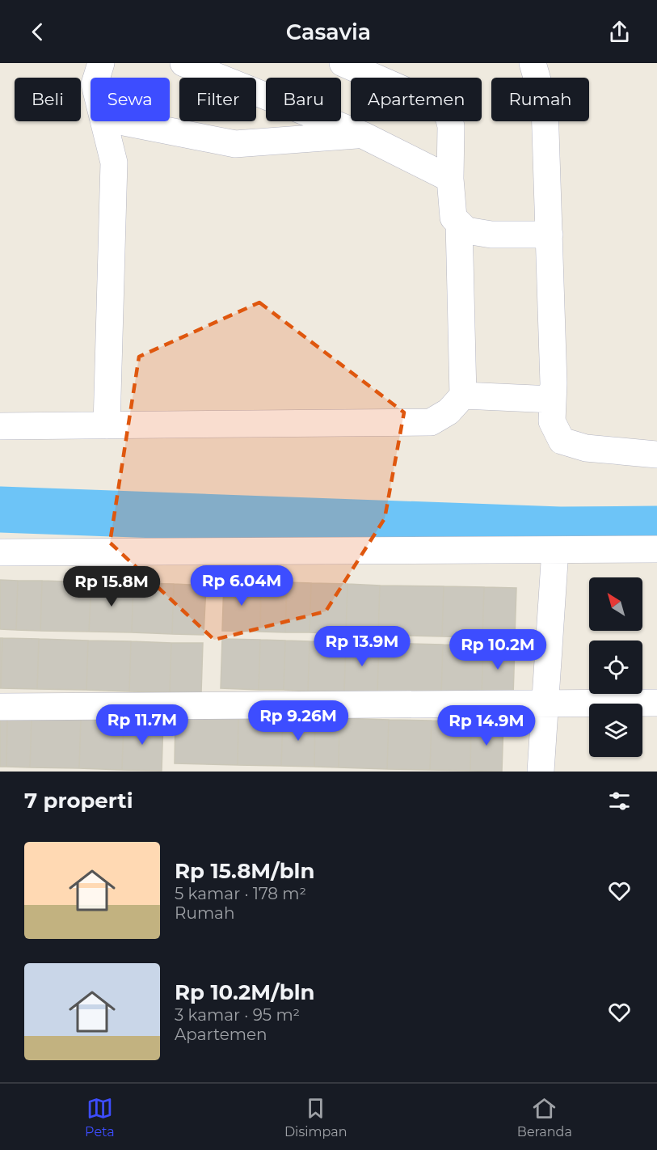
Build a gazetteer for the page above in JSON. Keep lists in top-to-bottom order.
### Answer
{
  "north": "top left",
  "page": {
    "header": "Casavia",
    "chip": [
      "Beli",
      "Sewa",
      "Filter",
      "Baru",
      "Apartemen",
      "Rumah"
    ],
    "price": [
      "Rp 6.04M",
      "Rp 15.8M",
      "Rp 13.9M",
      "Rp 10.2M",
      "Rp 9.26M",
      "Rp 11.7M",
      "Rp 14.9M"
    ],
    "heading": "7 properti",
    "list": [
      {
        "name": "Rp 15.8M/bln",
        "note": "5 kamar · 178 m² · Rumah"
      },
      {
        "name": "Rp 10.2M/bln",
        "note": "3 kamar · 95 m² · Apartemen"
      }
    ],
    "tabs": ["Peta", "Disimpan", "Beranda"]
  }
}
